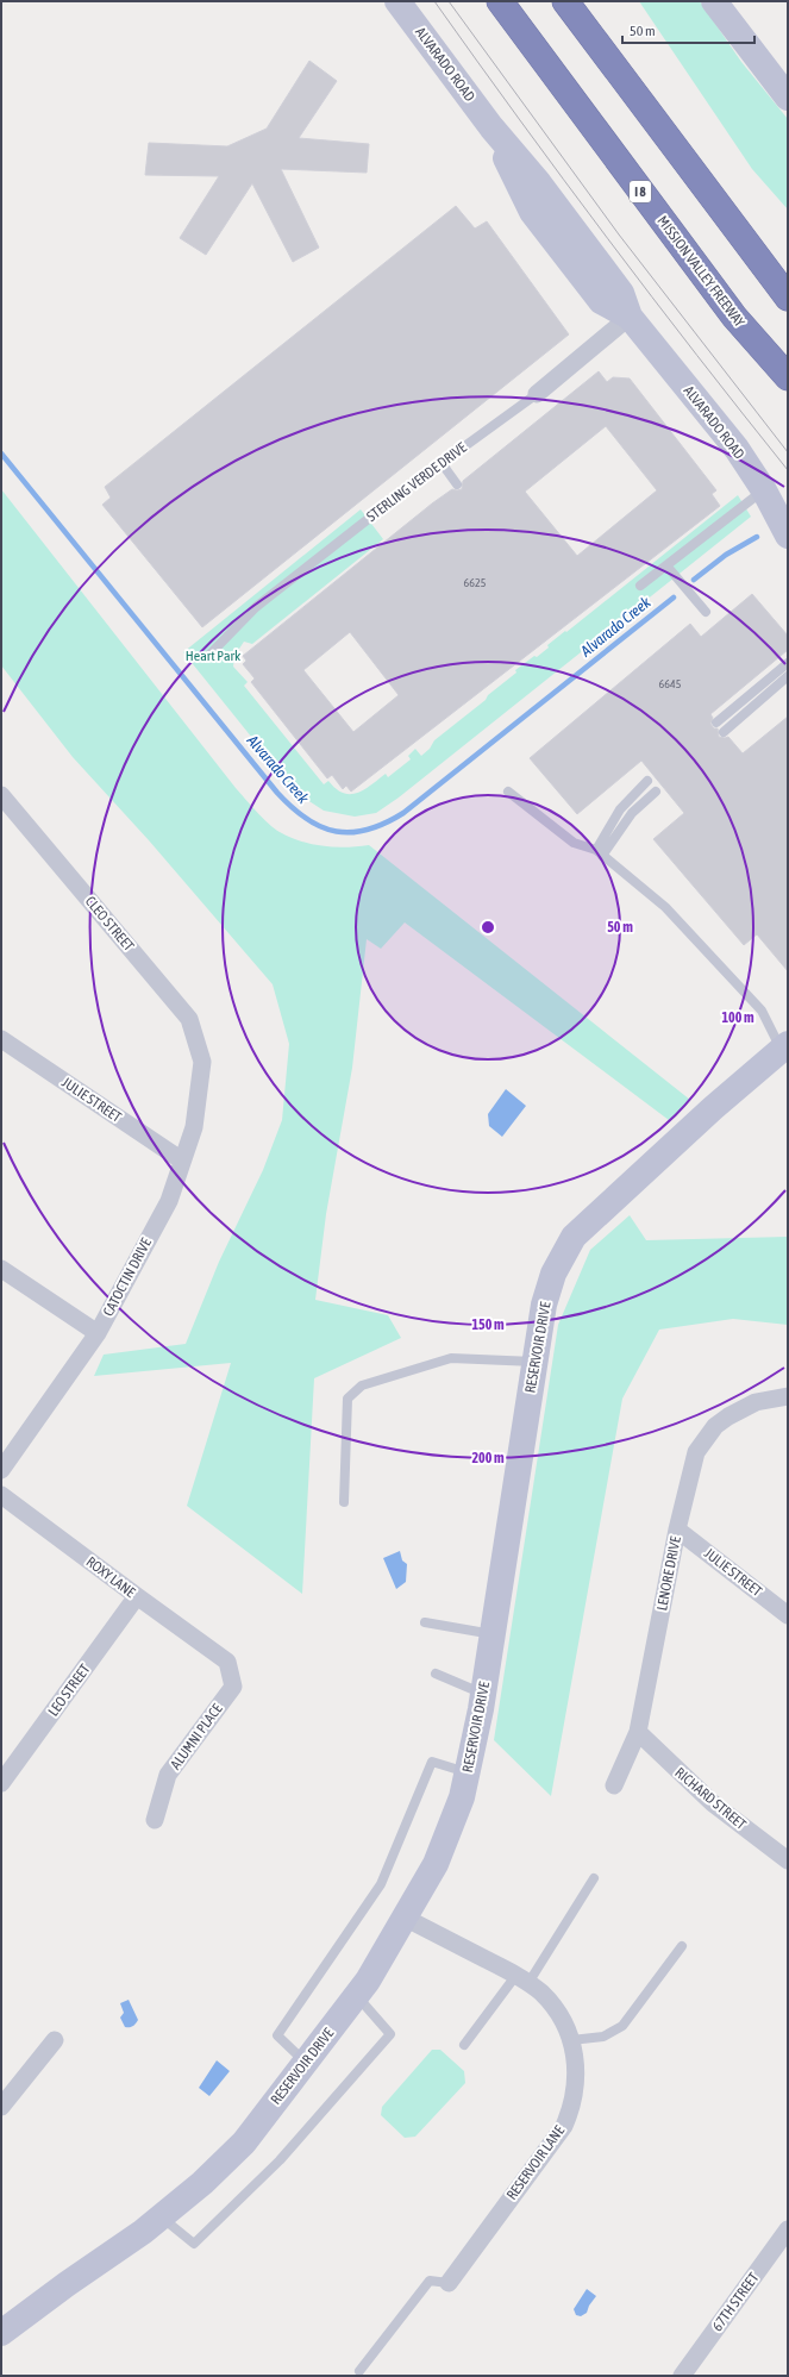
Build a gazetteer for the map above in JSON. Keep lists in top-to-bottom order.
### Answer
{
  "streets": {
    "highway": ["I 8", "MISSION VALLEY FREEWAY"],
    "street": [
      "ALVARADO ROAD",
      "STERLING VERDE DRIVE",
      "CLEO STREET",
      "JULIE STREET",
      "CATOCTIN DRIVE",
      "RESERVOIR DRIVE",
      "LENORE DRIVE",
      "ROXY LANE",
      "LEO STREET",
      "ALUMNI PLACE",
      "RICHARD STREET",
      "RESERVOIR LANE",
      "67TH STREET"
    ]
  },
  "crossings": [
    ["ALVARADO ROAD", "STERLING VERDE DRIVE"],
    ["CLEO STREET", "CATOCTIN DRIVE"],
    ["JULIE STREET", "CATOCTIN DRIVE"],
    ["JULIE STREET", "LENORE DRIVE"],
    ["RESERVOIR DRIVE", "RESERVOIR LANE"],
    ["LENORE DRIVE", "RICHARD STREET"],
    ["ROXY LANE", "LEO STREET"],
    ["ROXY LANE", "ALUMNI PLACE"]
  ],
  "water": ["Alvarado Creek"],
  "parks": ["Heart Park"],
  "house_numbers": ["6625", "6645"],
  "scale_bar": "50 m",
  "rings": [
    "50 m",
    "100 m",
    "150 m",
    "200 m"
  ]
}
